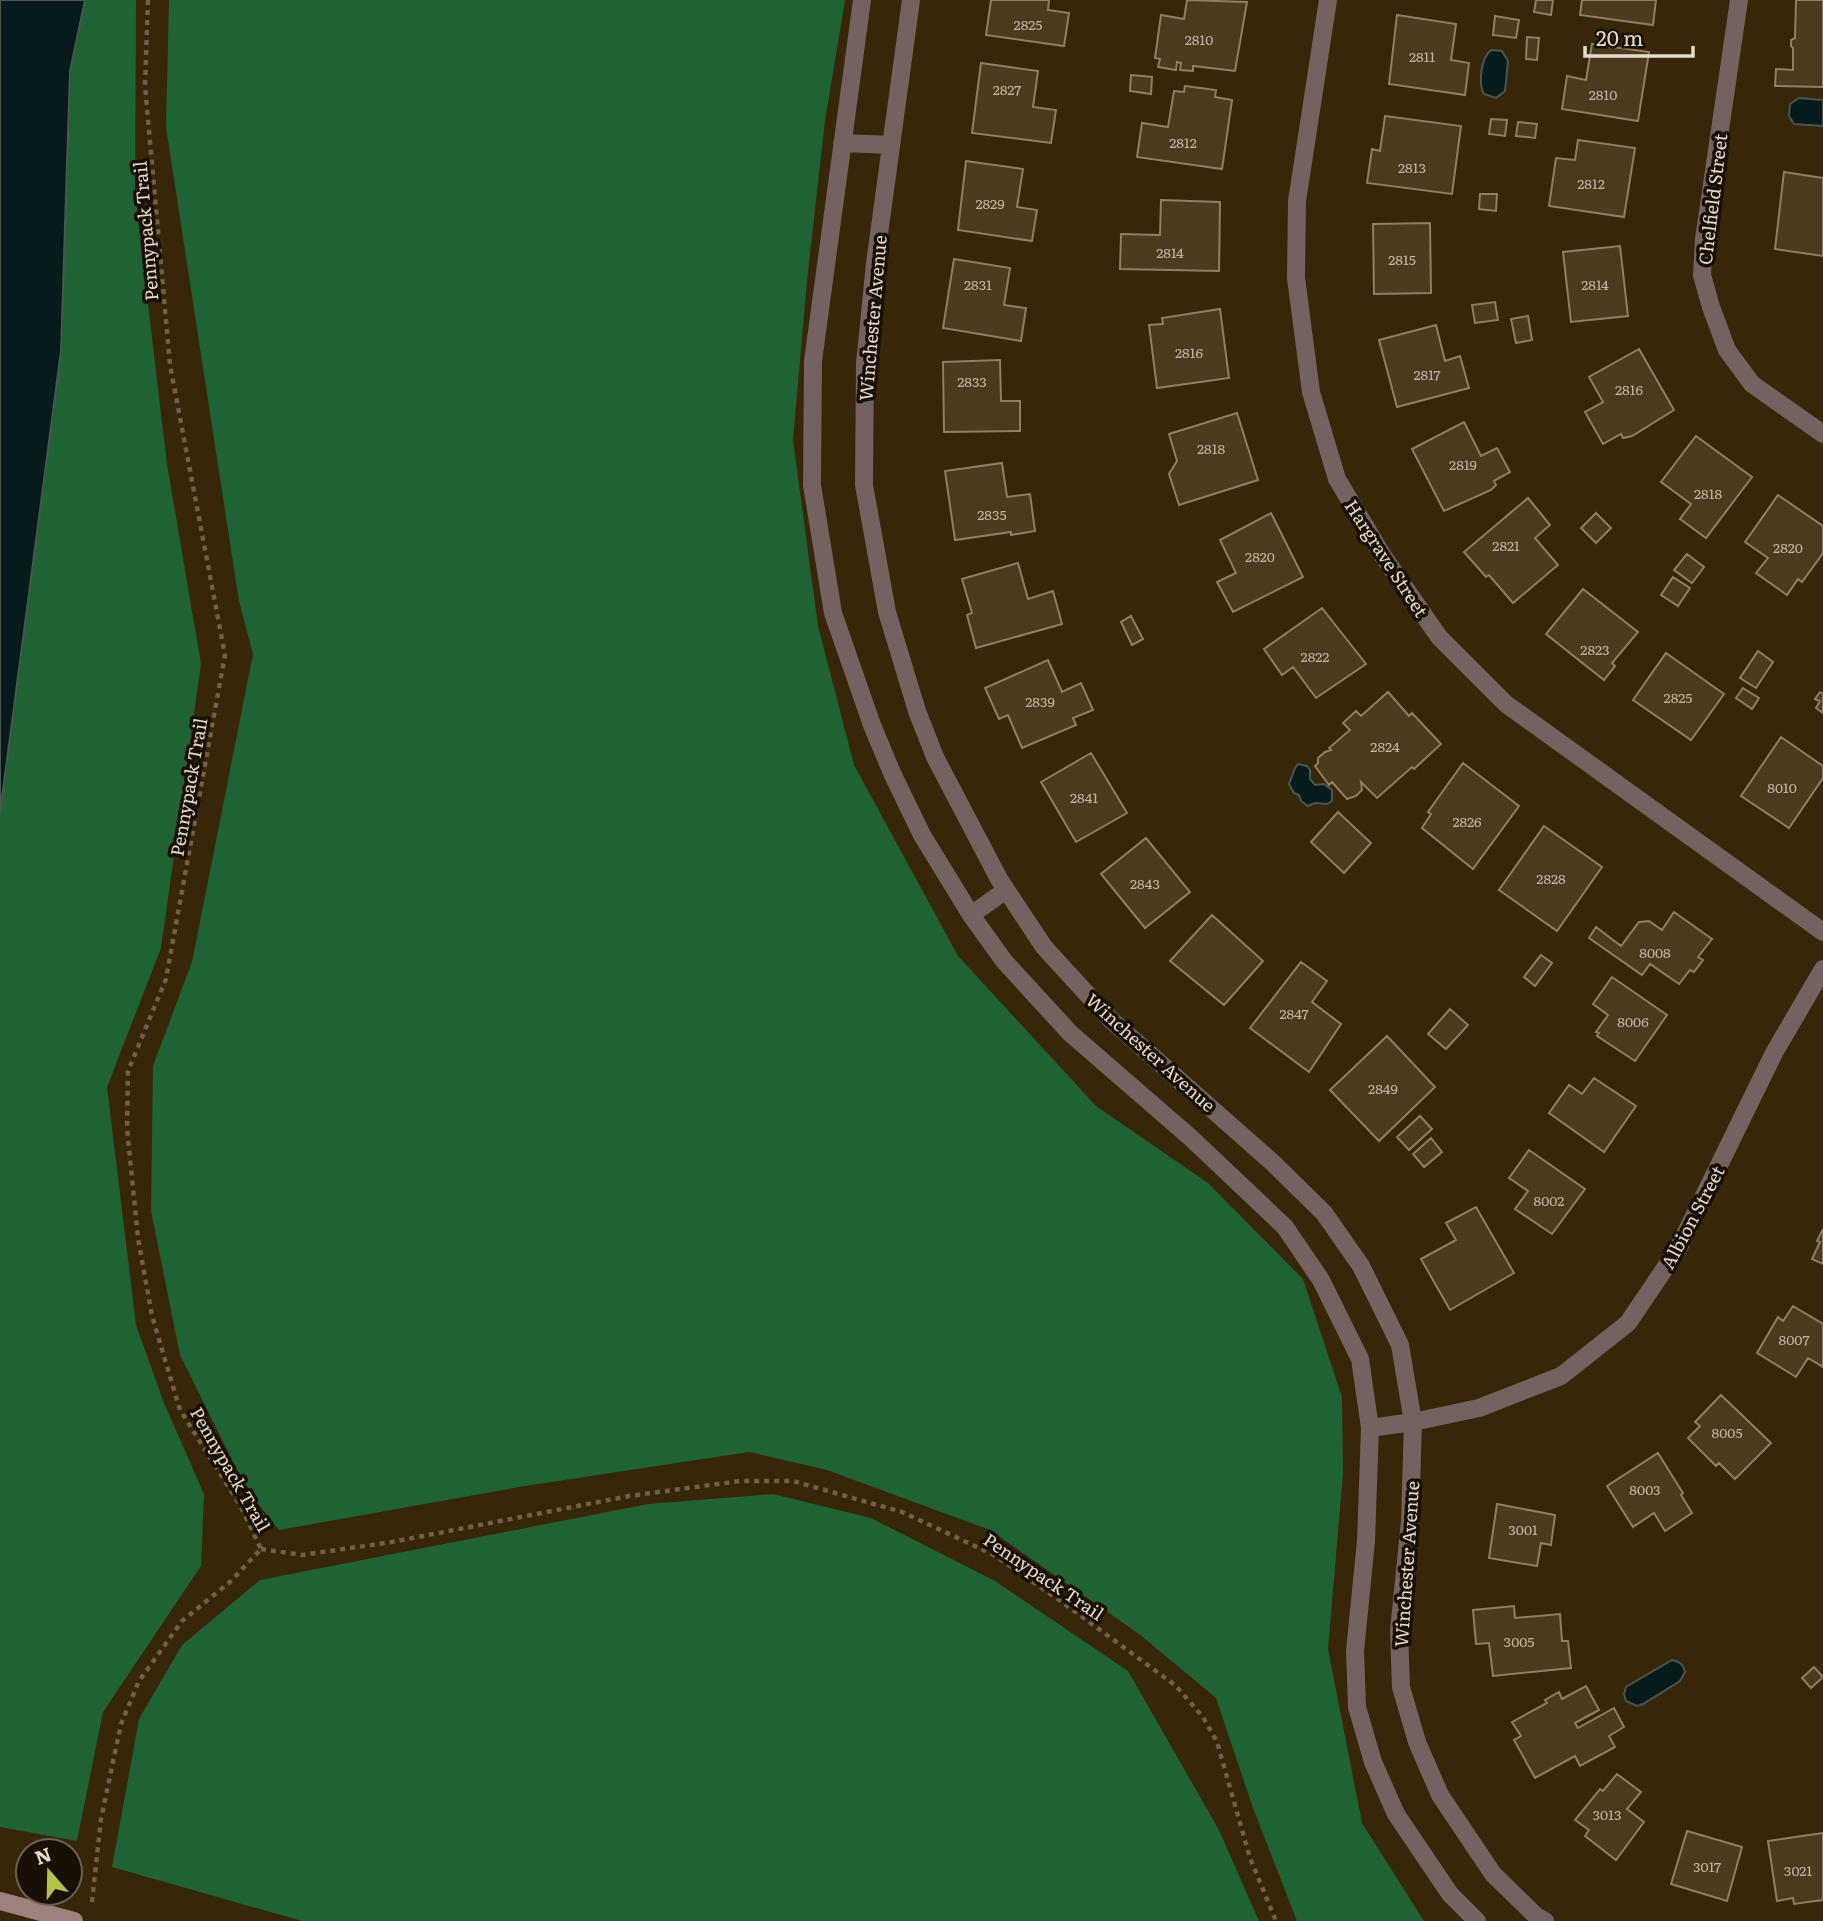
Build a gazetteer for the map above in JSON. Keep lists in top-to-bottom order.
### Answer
{
  "streets": {
    "street": [
      "Chelfield Street",
      "Winchester Avenue",
      "Hargrave Street",
      "Albion Street"
    ],
    "path": ["Pennypack Trail"]
  },
  "crossings": [
    ["Winchester Avenue", "Albion Street"]
  ],
  "house_numbers": [
    "2825",
    "2810",
    "2811",
    "2827",
    "2810",
    "2812",
    "2813",
    "2812",
    "2829",
    "2814",
    "2815",
    "2831",
    "2814",
    "2816",
    "2817",
    "2833",
    "2816",
    "2818",
    "2819",
    "2818",
    "2835",
    "2821",
    "2820",
    "2820",
    "2823",
    "2822",
    "2825",
    "2839",
    "2824",
    "8010",
    "2841",
    "2826",
    "2828",
    "2843",
    "8008",
    "2847",
    "8006",
    "2849",
    "8002",
    "8007",
    "8005",
    "8003",
    "3001",
    "3005",
    "3013",
    "3017",
    "3021"
  ],
  "scale_bar": "20 m",
  "north": "top"
}
